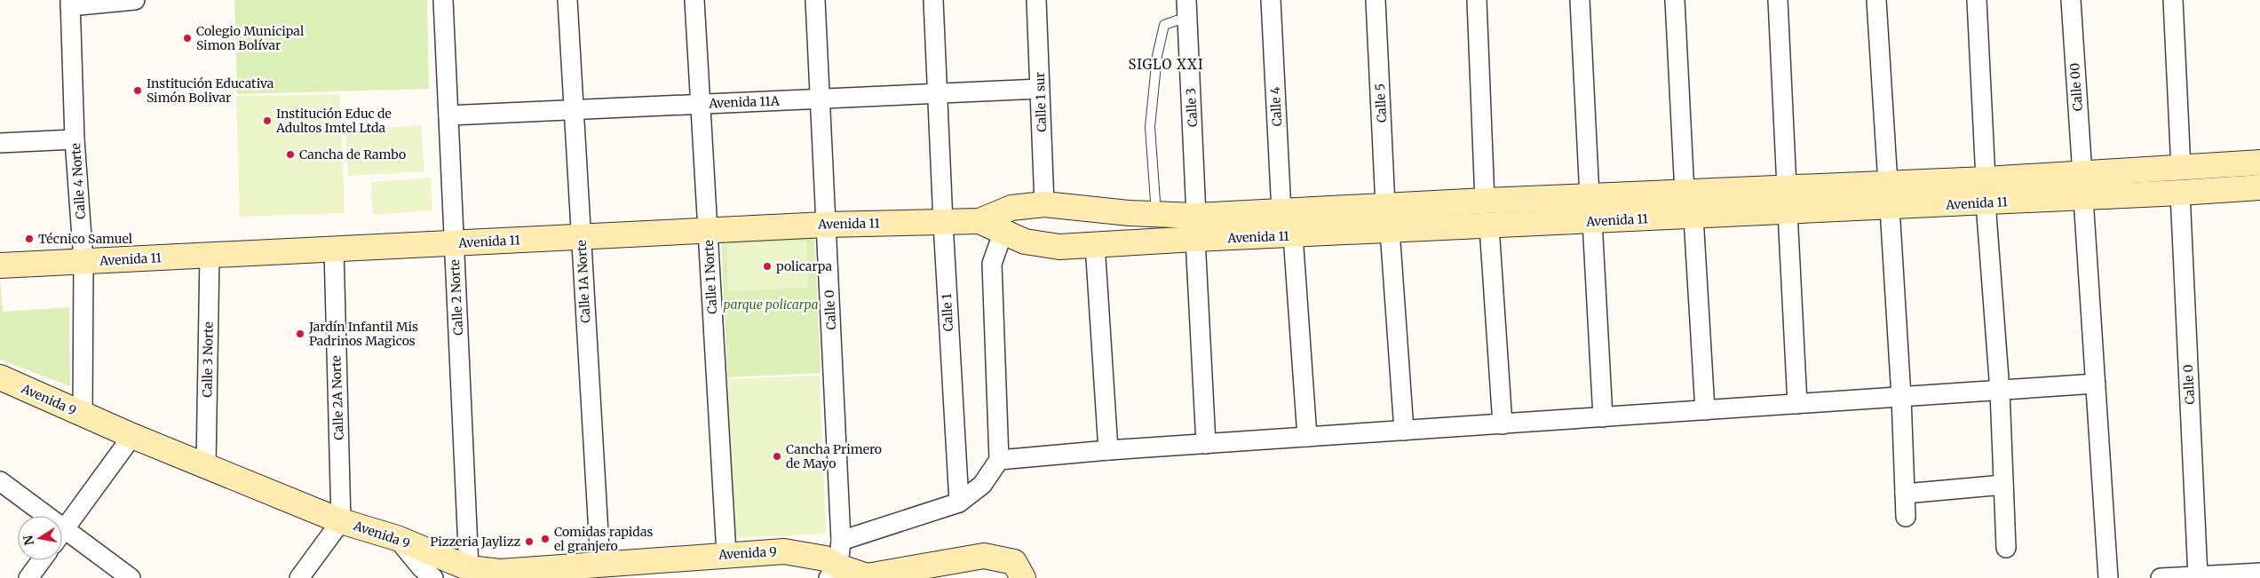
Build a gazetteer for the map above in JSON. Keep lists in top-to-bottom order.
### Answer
{
  "streets": {
    "street": [
      "Calle 00",
      "Avenida 11A",
      "Calle 1 sur",
      "Calle 5",
      "Calle 4",
      "Calle 3",
      "Calle 4 Norte",
      "Avenida 11",
      "Calle 1 Norte",
      "Calle 1A Norte",
      "Calle 2 Norte",
      "Calle 0",
      "Calle 1",
      "Calle 3 Norte",
      "Calle 2A Norte",
      "Avenida 9"
    ]
  },
  "crossings": [
    ["Calle 00", "Avenida 11"],
    ["Avenida 11A", "Calle 1 sur"],
    ["Avenida 11A", "Calle 1 Norte"],
    ["Avenida 11A", "Calle 1A Norte"],
    ["Avenida 11A", "Calle 2 Norte"],
    ["Avenida 11A", "Calle 0"],
    ["Avenida 11A", "Calle 1"],
    ["Calle 1 sur", "Avenida 11"],
    ["Calle 5", "Avenida 11"],
    ["Calle 4", "Avenida 11"],
    ["Calle 3", "Avenida 11"],
    ["Calle 4 Norte", "Avenida 11"],
    ["Calle 4 Norte", "Avenida 9"],
    ["Avenida 11", "Calle 1 Norte"],
    ["Avenida 11", "Calle 1A Norte"],
    ["Avenida 11", "Calle 2 Norte"],
    ["Avenida 11", "Calle 0"],
    ["Avenida 11", "Calle 1"],
    ["Avenida 11", "Calle 3 Norte"],
    ["Avenida 11", "Calle 2A Norte"],
    ["Calle 1 Norte", "Avenida 9"],
    ["Calle 1A Norte", "Avenida 9"],
    ["Calle 2 Norte", "Avenida 9"],
    ["Calle 0", "Avenida 9"],
    ["Calle 3 Norte", "Avenida 9"],
    ["Calle 2A Norte", "Avenida 9"]
  ],
  "districts": ["SIGLO XXI"],
  "parks": ["parque policarpa"],
  "places": [
    "Colegio Municipal Simon Bolívar",
    "Institución Educativa Simón Bolivar",
    "Institución Educ de Adultos Imtel Ltda",
    "Cancha de Rambo",
    "Técnico Samuel",
    "policarpa",
    "Jardín Infantil Mis Padrinos Magicos",
    "Cancha Primero de Mayo",
    "Comidas rapidas el granjero",
    "Pizzeria Jaylizz"
  ],
  "north": "left"
}
